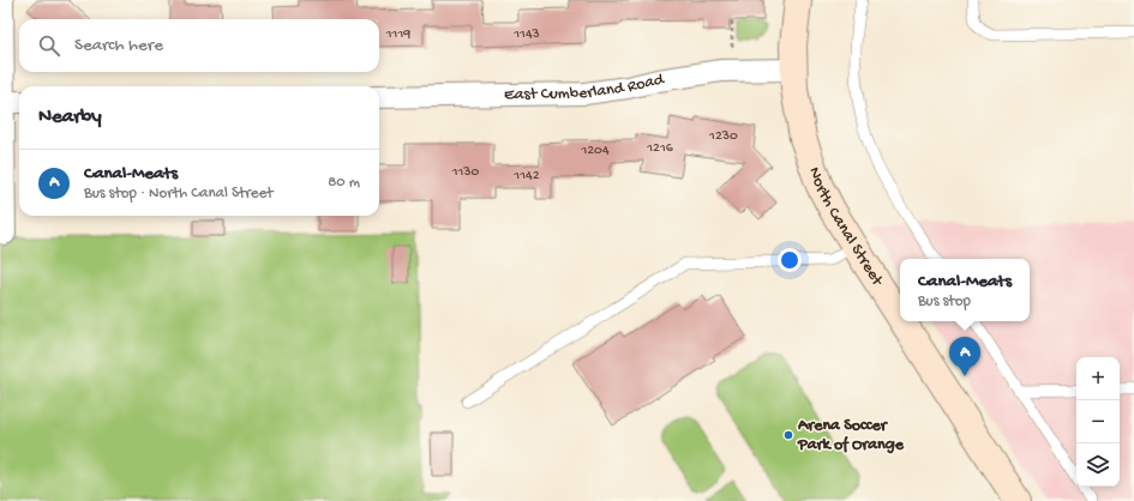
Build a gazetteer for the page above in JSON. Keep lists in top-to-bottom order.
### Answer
{
  "streets": {
    "street": ["East Cumberland Road", "North Canal Street"]
  },
  "crossings": [
    ["East Cumberland Road", "North Canal Street"]
  ],
  "places": ["Arena Soccer Park of Orange"],
  "house_numbers": [
    "1119",
    "1143",
    "1230",
    "1216",
    "1204",
    "1130",
    "1142"
  ],
  "page": {
    "search": "Search here",
    "heading": "Nearby",
    "list": [
      {
        "mark": "A",
        "name": "Canal-Meats",
        "note": "Bus stop · North Canal Street",
        "value": "80 m"
      }
    ],
    "popup": ["Canal-Meats", "Bus stop"],
    "pins": "A",
    "map_buttons": ["+", "−"]
  }
}
